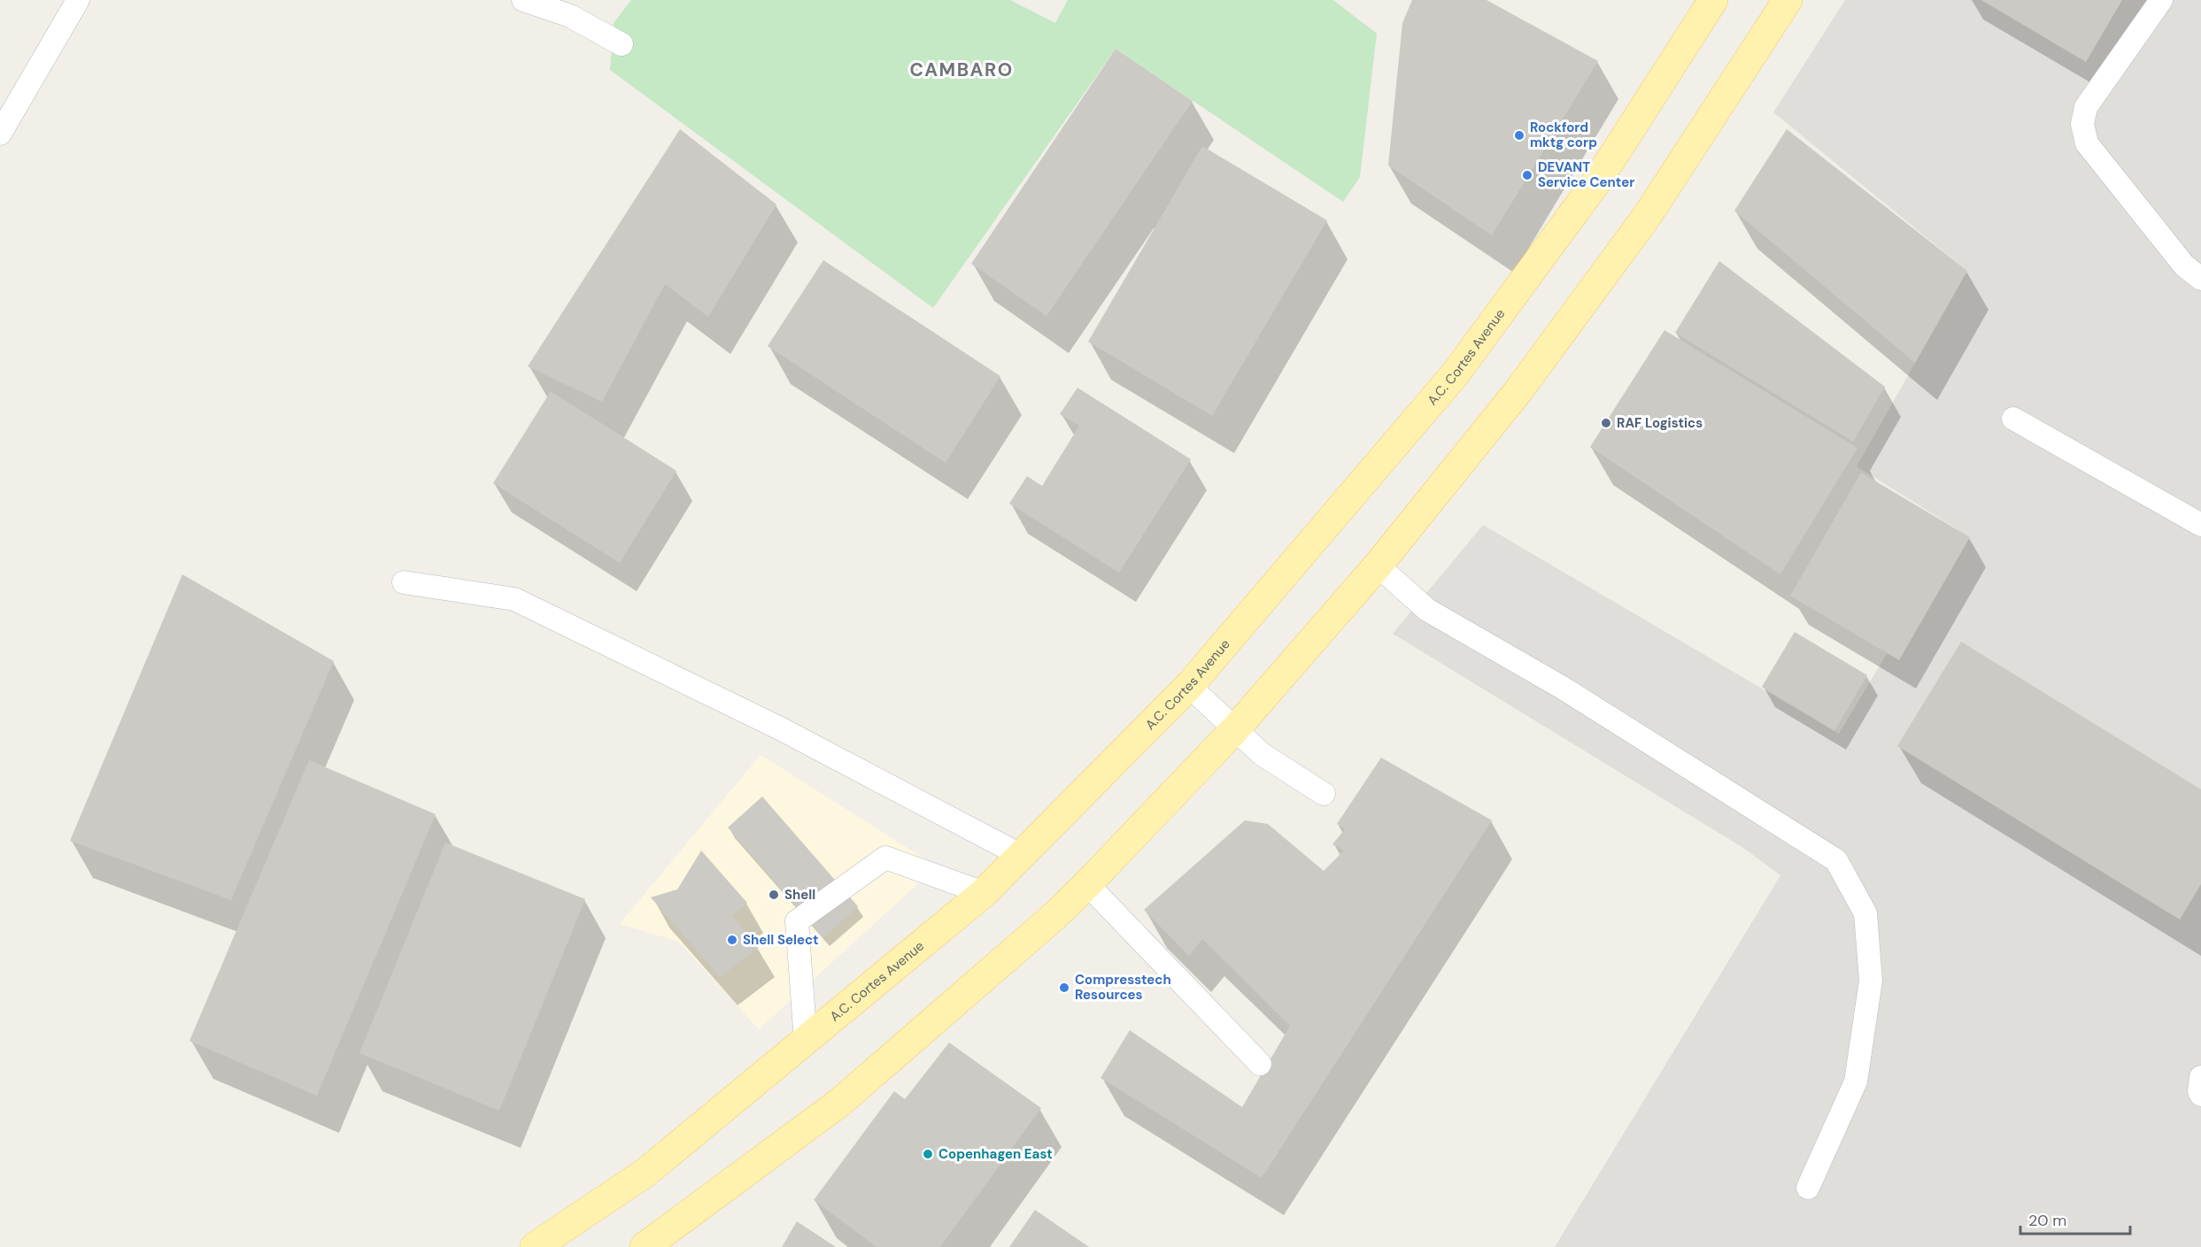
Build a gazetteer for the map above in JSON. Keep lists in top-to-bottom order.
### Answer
{
  "streets": {
    "main road": ["A.C. Cortes Avenue"]
  },
  "districts": ["CAMBARO"],
  "places": [
    "Rockford mktg corp",
    "DEVANT Service Center",
    "RAF Logistics",
    "Shell",
    "Shell Select",
    "Compresstech Resources",
    "Copenhagen East"
  ],
  "scale_bar": "20 m"
}
